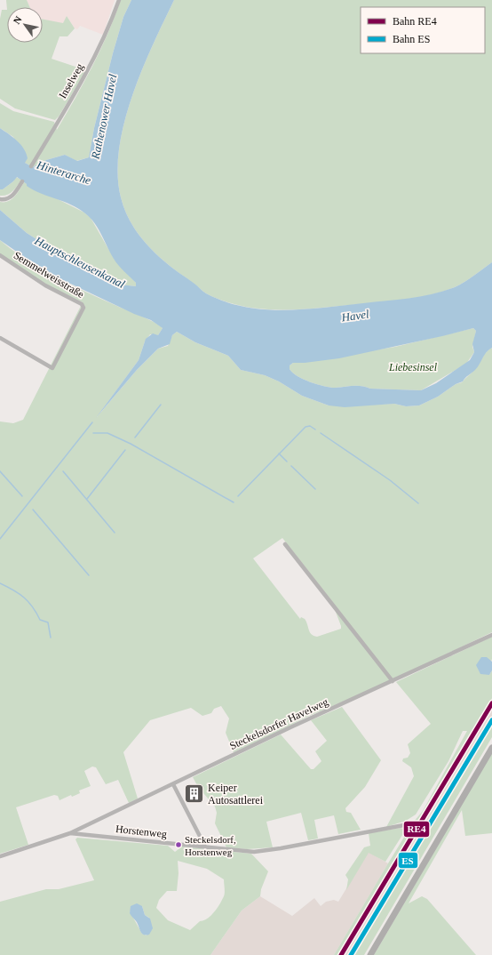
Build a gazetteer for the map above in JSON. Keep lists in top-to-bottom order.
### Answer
{
  "streets": {
    "street": [
      "Inselweg",
      "Semmelweisstraße",
      "Steckelsdorfer Havelweg",
      "Horstenweg"
    ]
  },
  "crossings": [
    ["Steckelsdorfer Havelweg", "Horstenweg"]
  ],
  "water": [
    "Rathenower Havel",
    "Hinterarche",
    "Hauptschleusenkanal",
    "Havel"
  ],
  "parks": ["Liebesinsel"],
  "places": {
    "building": ["Keiper Autosattlerei"],
    "other": ["Steckelsdorf, Horstenweg"]
  },
  "lines": ["rail line RE4", "rail line ES"],
  "legend": ["Bahn RE4", "Bahn ES"],
  "north": "top left"
}
